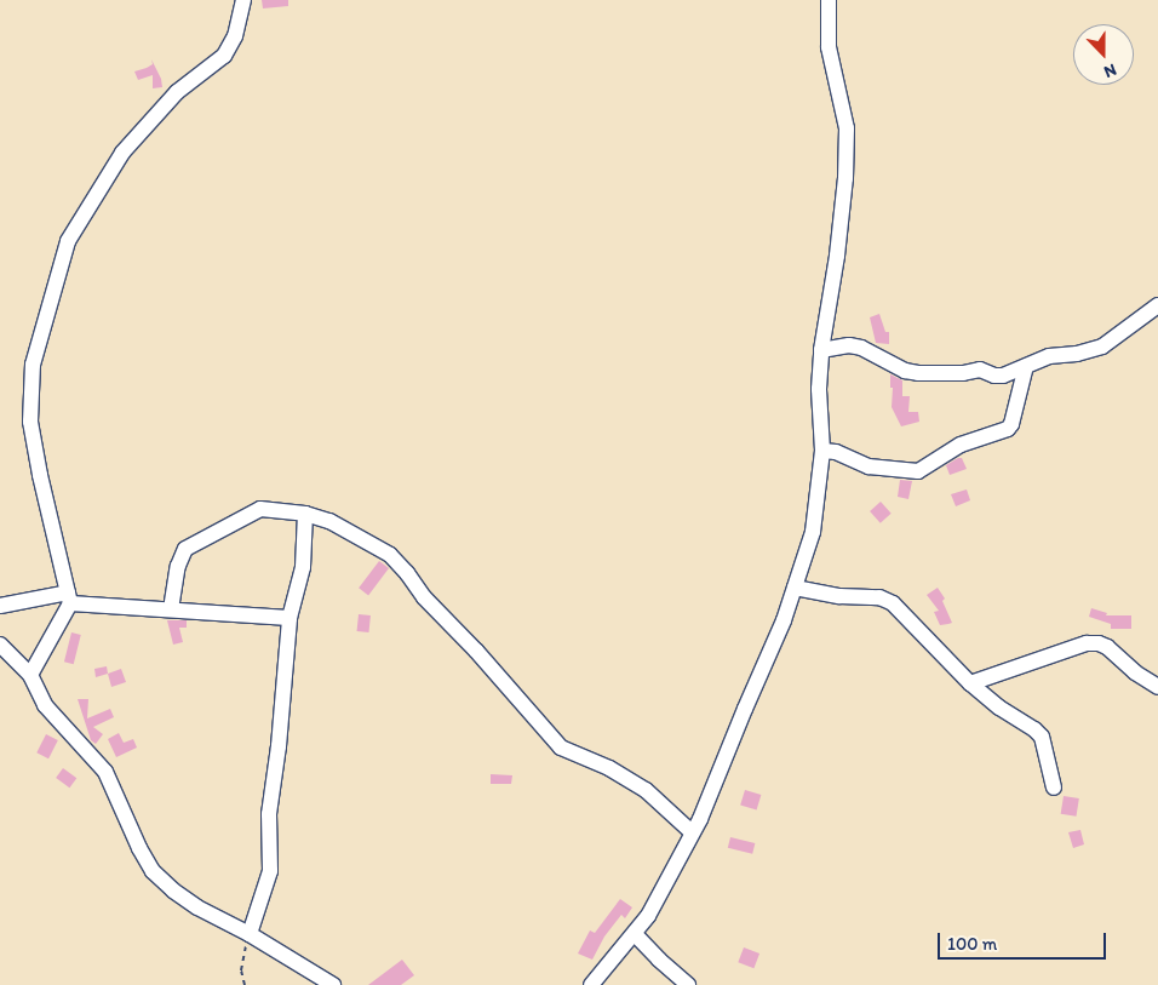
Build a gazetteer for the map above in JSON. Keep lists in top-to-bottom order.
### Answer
{
  "scale_bar": "100 m",
  "north": "bottom"
}
